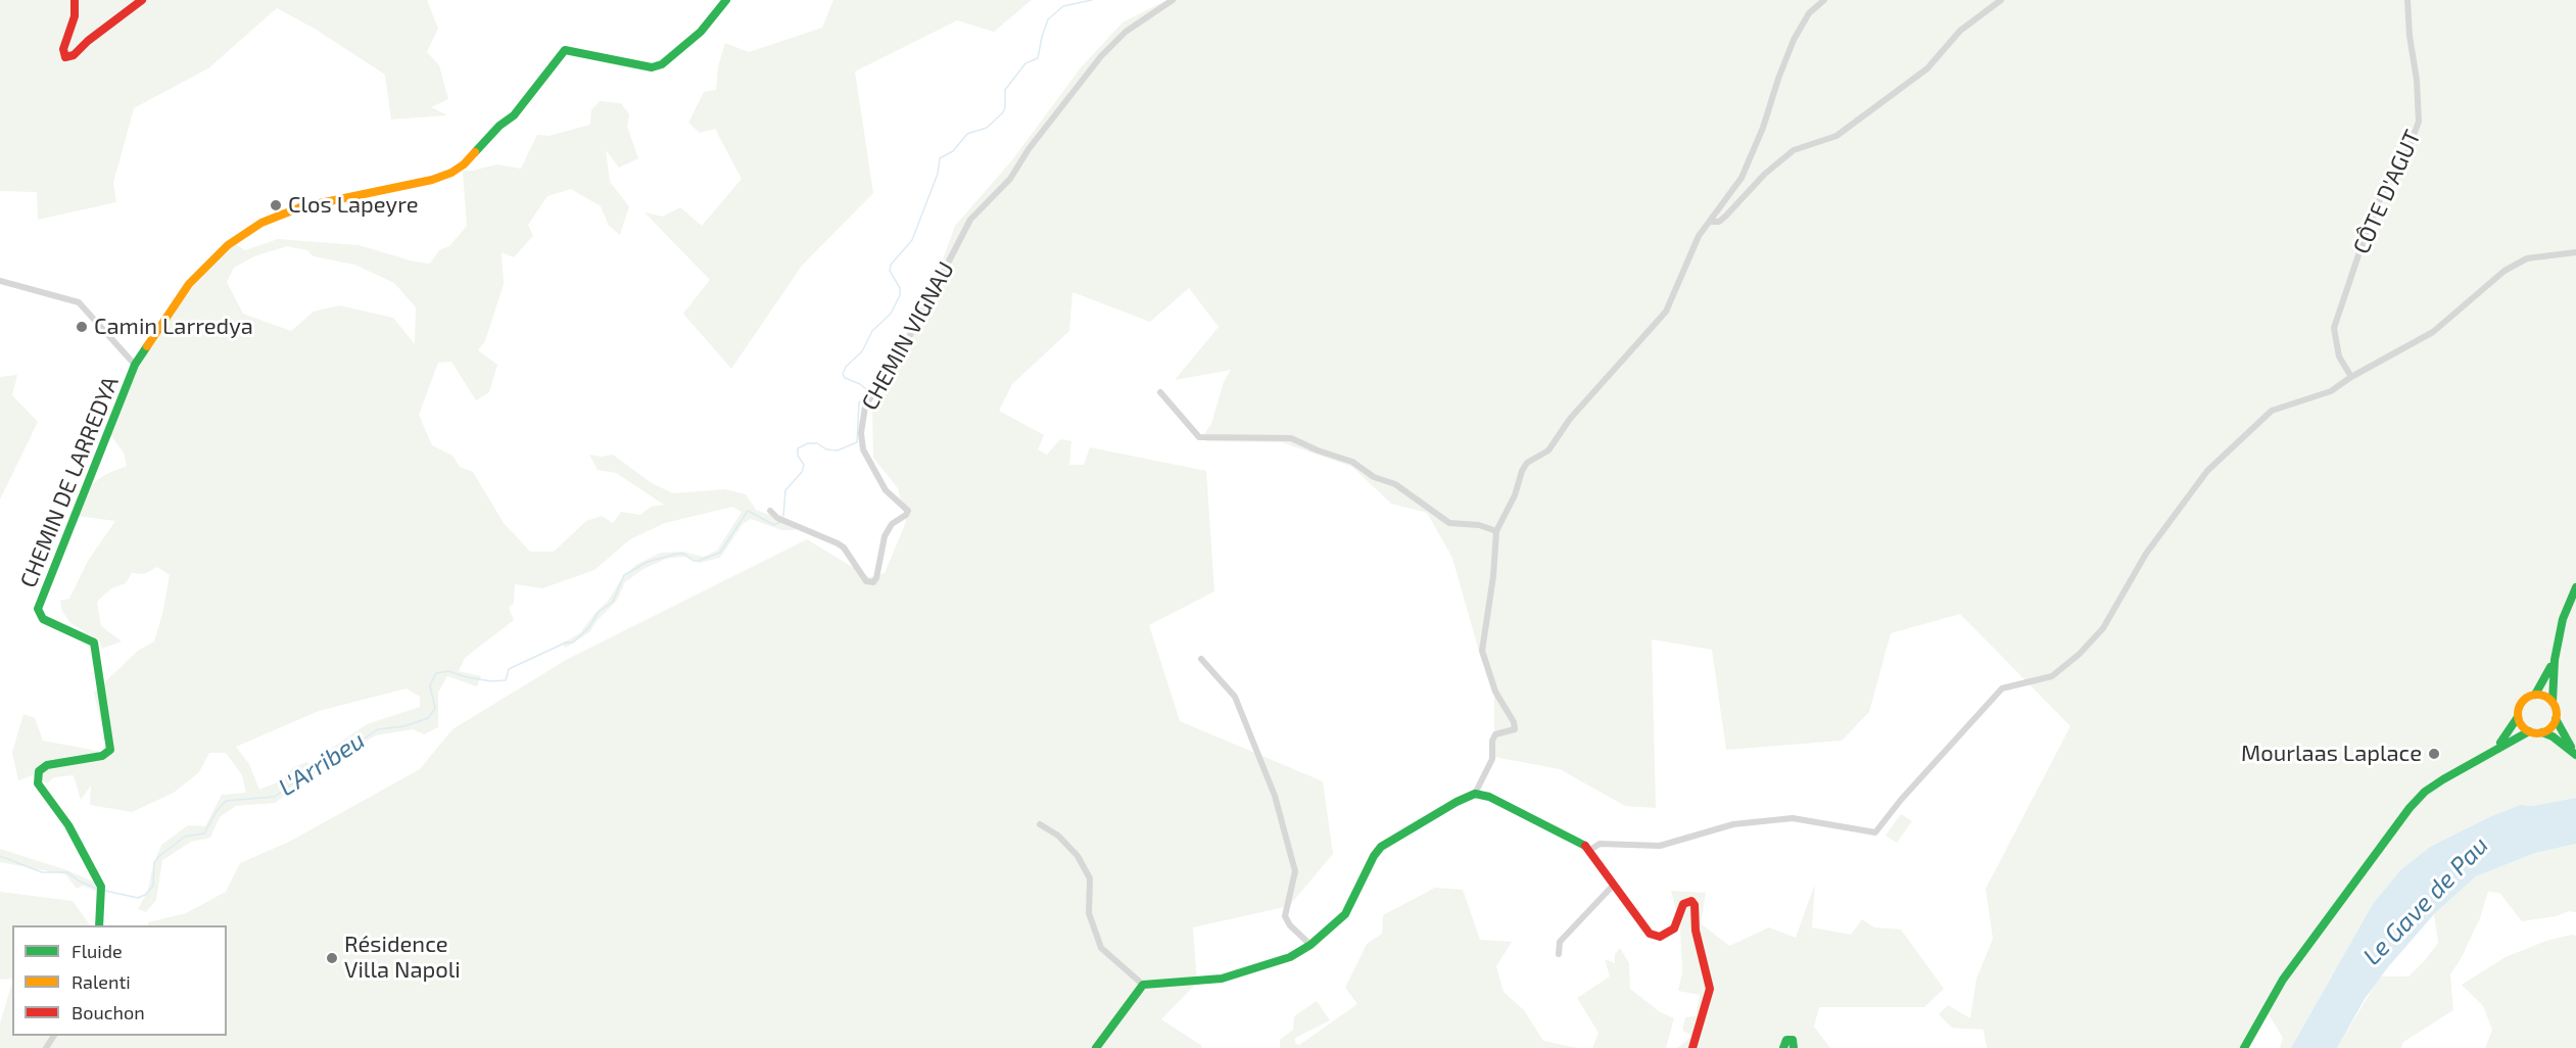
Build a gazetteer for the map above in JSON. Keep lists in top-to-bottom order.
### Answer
{
  "streets": {
    "street": ["CÔTE D'AGUT", "CHEMIN VIGNAU", "CHEMIN DE LARREDYA"]
  },
  "water": ["L'Arribeu", "Le Gave de Pau"],
  "places": [
    "Clos Lapeyre",
    "Camin Larredya",
    "Mourlaas Laplace",
    "Résidence Villa Napoli"
  ],
  "legend": ["Fluide", "Ralenti", "Bouchon"]
}
